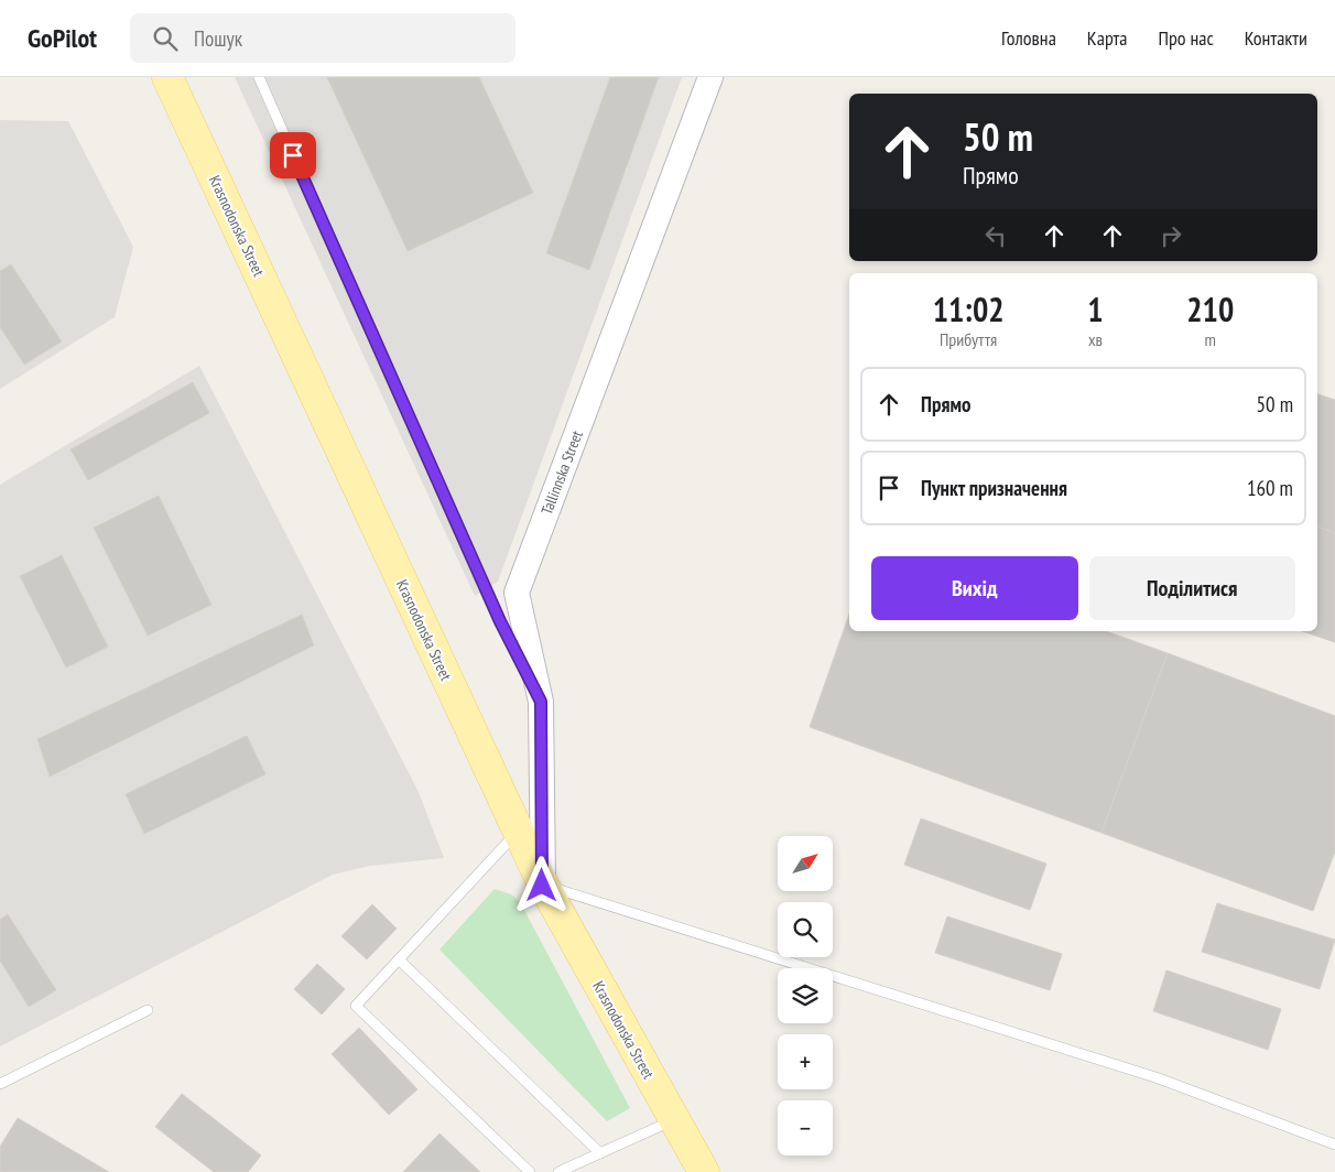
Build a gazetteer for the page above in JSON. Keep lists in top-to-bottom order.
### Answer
{
  "streets": {
    "main road": ["Krasnodonska Street"],
    "street": ["Tallinnska Street"]
  },
  "crossings": [
    ["Krasnodonska Street", "Tallinnska Street"]
  ],
  "north": "top right",
  "page": {
    "header": "GoPilot",
    "search": "Пошук",
    "nav": [
      "Головна",
      "Карта",
      "Про нас",
      "Контакти"
    ],
    "turn": ["50 m", "Прямо"],
    "eta": [
      "11:02",
      "Прибуття",
      "1",
      "хв",
      "210",
      "m"
    ],
    "list": [
      {
        "name": "Прямо",
        "value": "50 m"
      },
      {
        "name": "Пункт призначення",
        "value": "160 m"
      }
    ],
    "buttons": ["Вихід", "Поділитися"],
    "map_buttons": ["+", "−"]
  }
}
